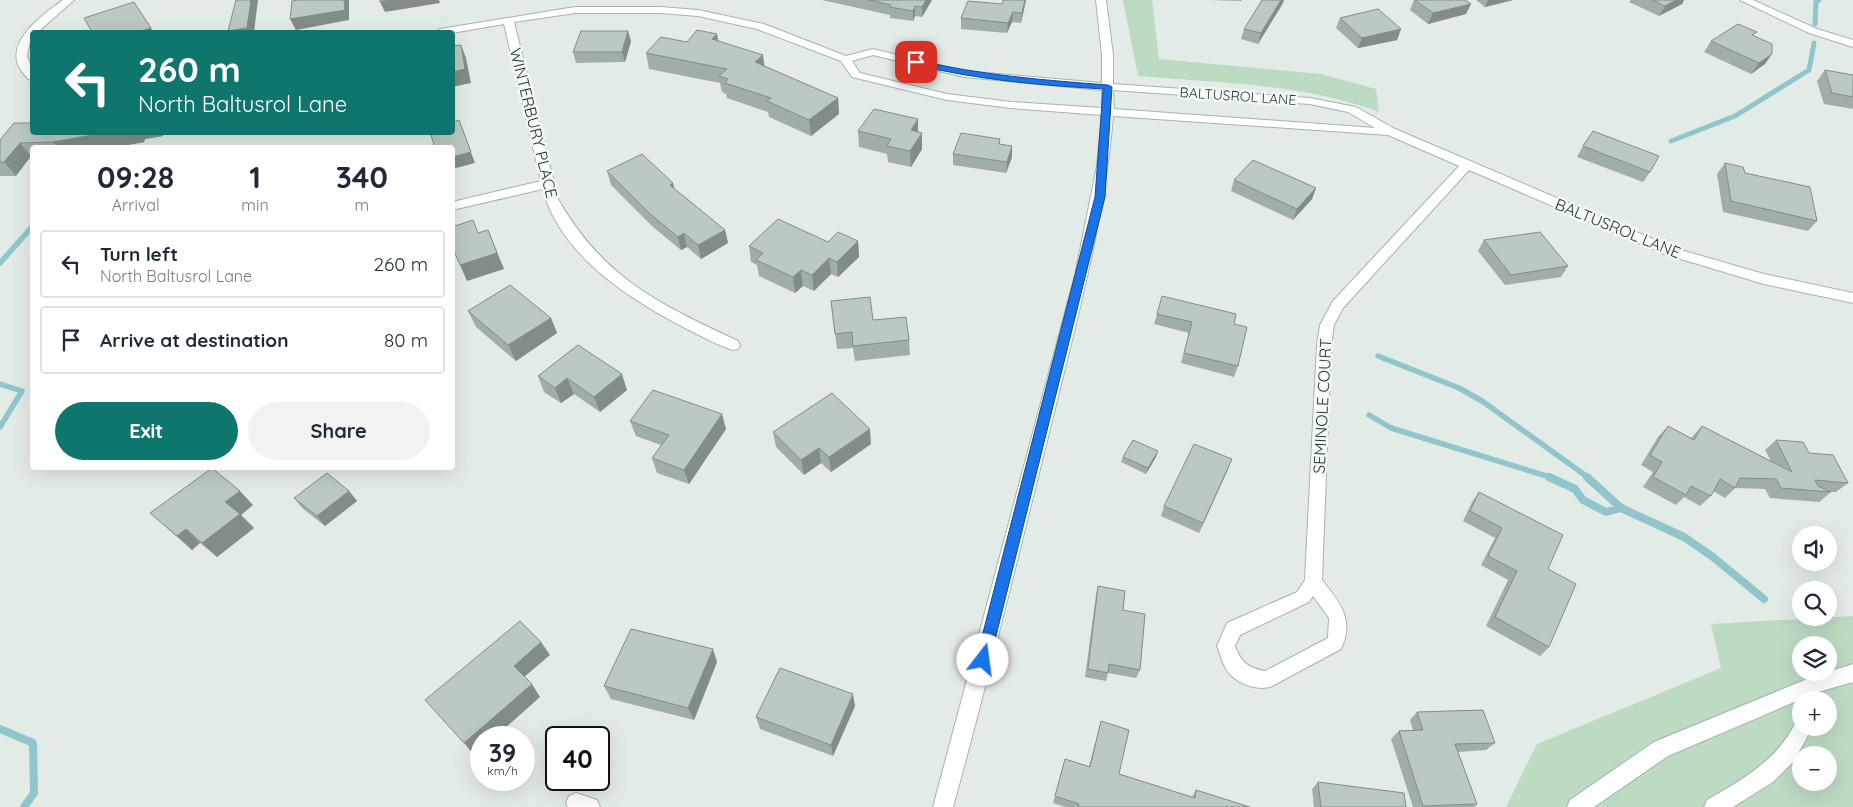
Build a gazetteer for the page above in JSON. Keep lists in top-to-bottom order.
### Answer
{
  "streets": {
    "street": ["BALTUSROL LANE", "WINTERBURY PLACE", "SEMINOLE COURT"]
  },
  "crossings": [
    ["BALTUSROL LANE", "SEMINOLE COURT"]
  ],
  "page": {
    "turn": ["260 m", "North Baltusrol Lane"],
    "eta": [
      "09:28",
      "Arrival",
      "1",
      "min",
      "340",
      "m"
    ],
    "list": [
      {
        "name": "Turn left",
        "note": "North Baltusrol Lane",
        "value": "260 m"
      },
      {
        "name": "Arrive at destination",
        "value": "80 m"
      }
    ],
    "buttons": ["Exit", "Share"],
    "map_buttons": ["+", "−"],
    "speed": "39 km/h",
    "limit": "40"
  }
}
